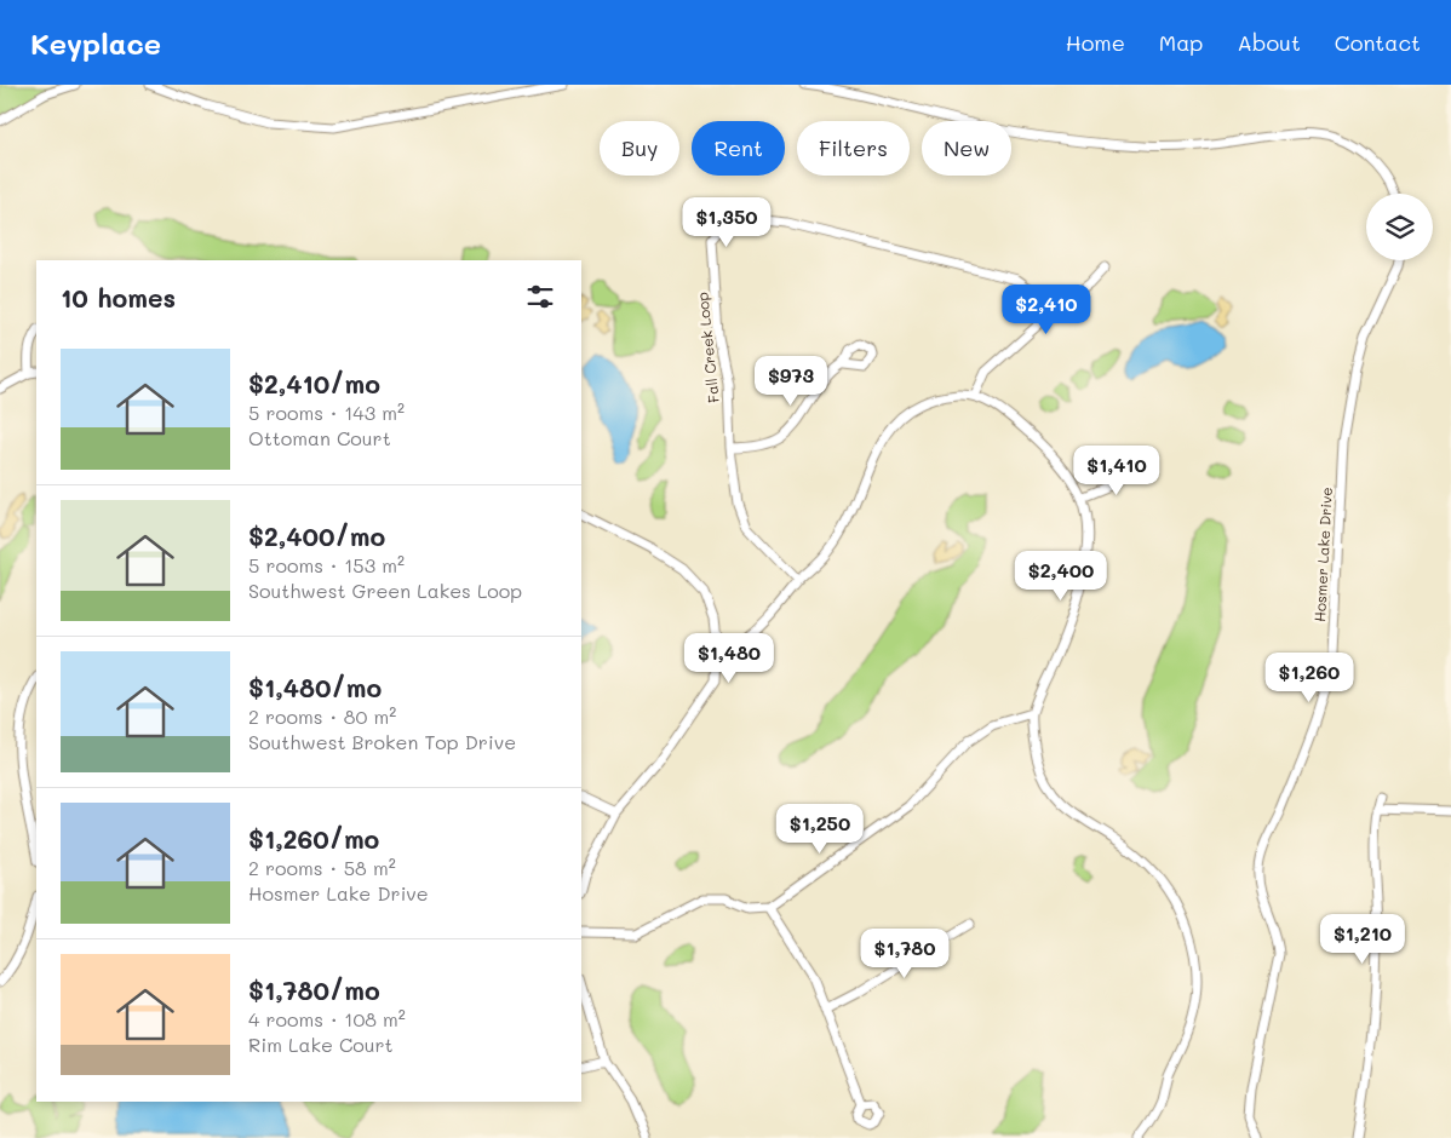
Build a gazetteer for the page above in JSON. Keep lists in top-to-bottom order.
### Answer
{
  "streets": {
    "street": ["Fall Creek Loop", "Hosmer Lake Drive"]
  },
  "page": {
    "header": "Keyplace",
    "nav": [
      "Home",
      "Map",
      "About",
      "Contact"
    ],
    "chip": [
      "Buy",
      "Rent",
      "Filters",
      "New"
    ],
    "price": [
      "$1,350",
      "$2,410",
      "$973",
      "$1,410",
      "$2,400",
      "$1,480",
      "$1,260",
      "$1,250",
      "$1,210",
      "$1,780"
    ],
    "heading": "10 homes",
    "list": [
      {
        "name": "$2,410/mo",
        "note": "5 rooms · 143 m² · Ottoman Court"
      },
      {
        "name": "$2,400/mo",
        "note": "5 rooms · 153 m² · Southwest Green Lakes Loop"
      },
      {
        "name": "$1,480/mo",
        "note": "2 rooms · 80 m² · Southwest Broken Top Drive"
      },
      {
        "name": "$1,260/mo",
        "note": "2 rooms · 58 m² · Hosmer Lake Drive"
      },
      {
        "name": "$1,780/mo",
        "note": "4 rooms · 108 m² · Rim Lake Court"
      }
    ]
  }
}
